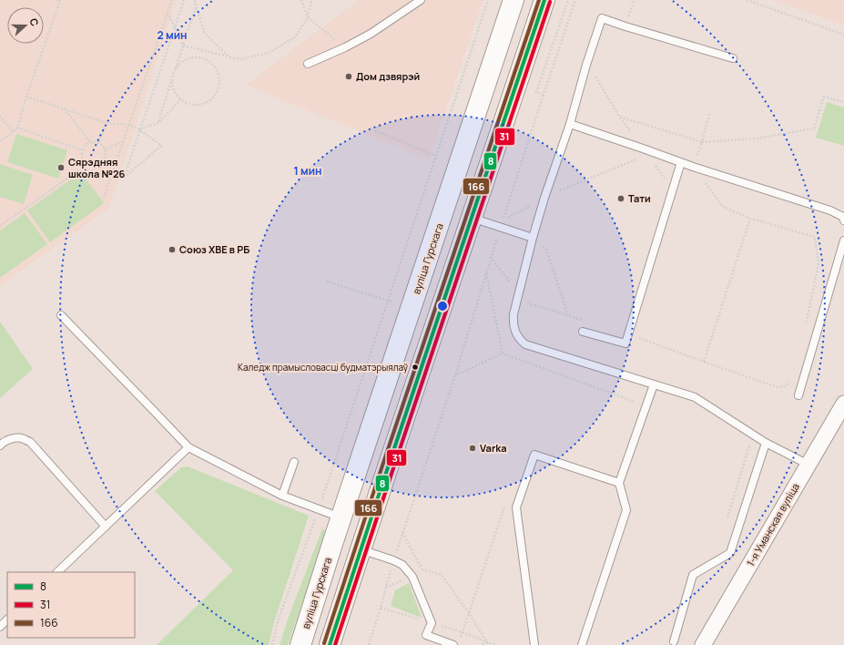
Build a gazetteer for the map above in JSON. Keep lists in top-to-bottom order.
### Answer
{
  "streets": {
    "main road": ["вуліца Гурскага"],
    "street": ["1-я Уманская вуліца"]
  },
  "places": [
    "Дом дзвярэй",
    "Сярэдняя школа №26",
    "Тати",
    "Союз ХВЕ в РБ",
    "Каледж прамысловасці будматэрыялаў",
    "Varka"
  ],
  "lines": ["transit line 8", "transit line 166", "transit line 31"],
  "legend": ["8", "31", "166"],
  "north": "right",
  "rings": ["2 мин", "1 мин"]
}
